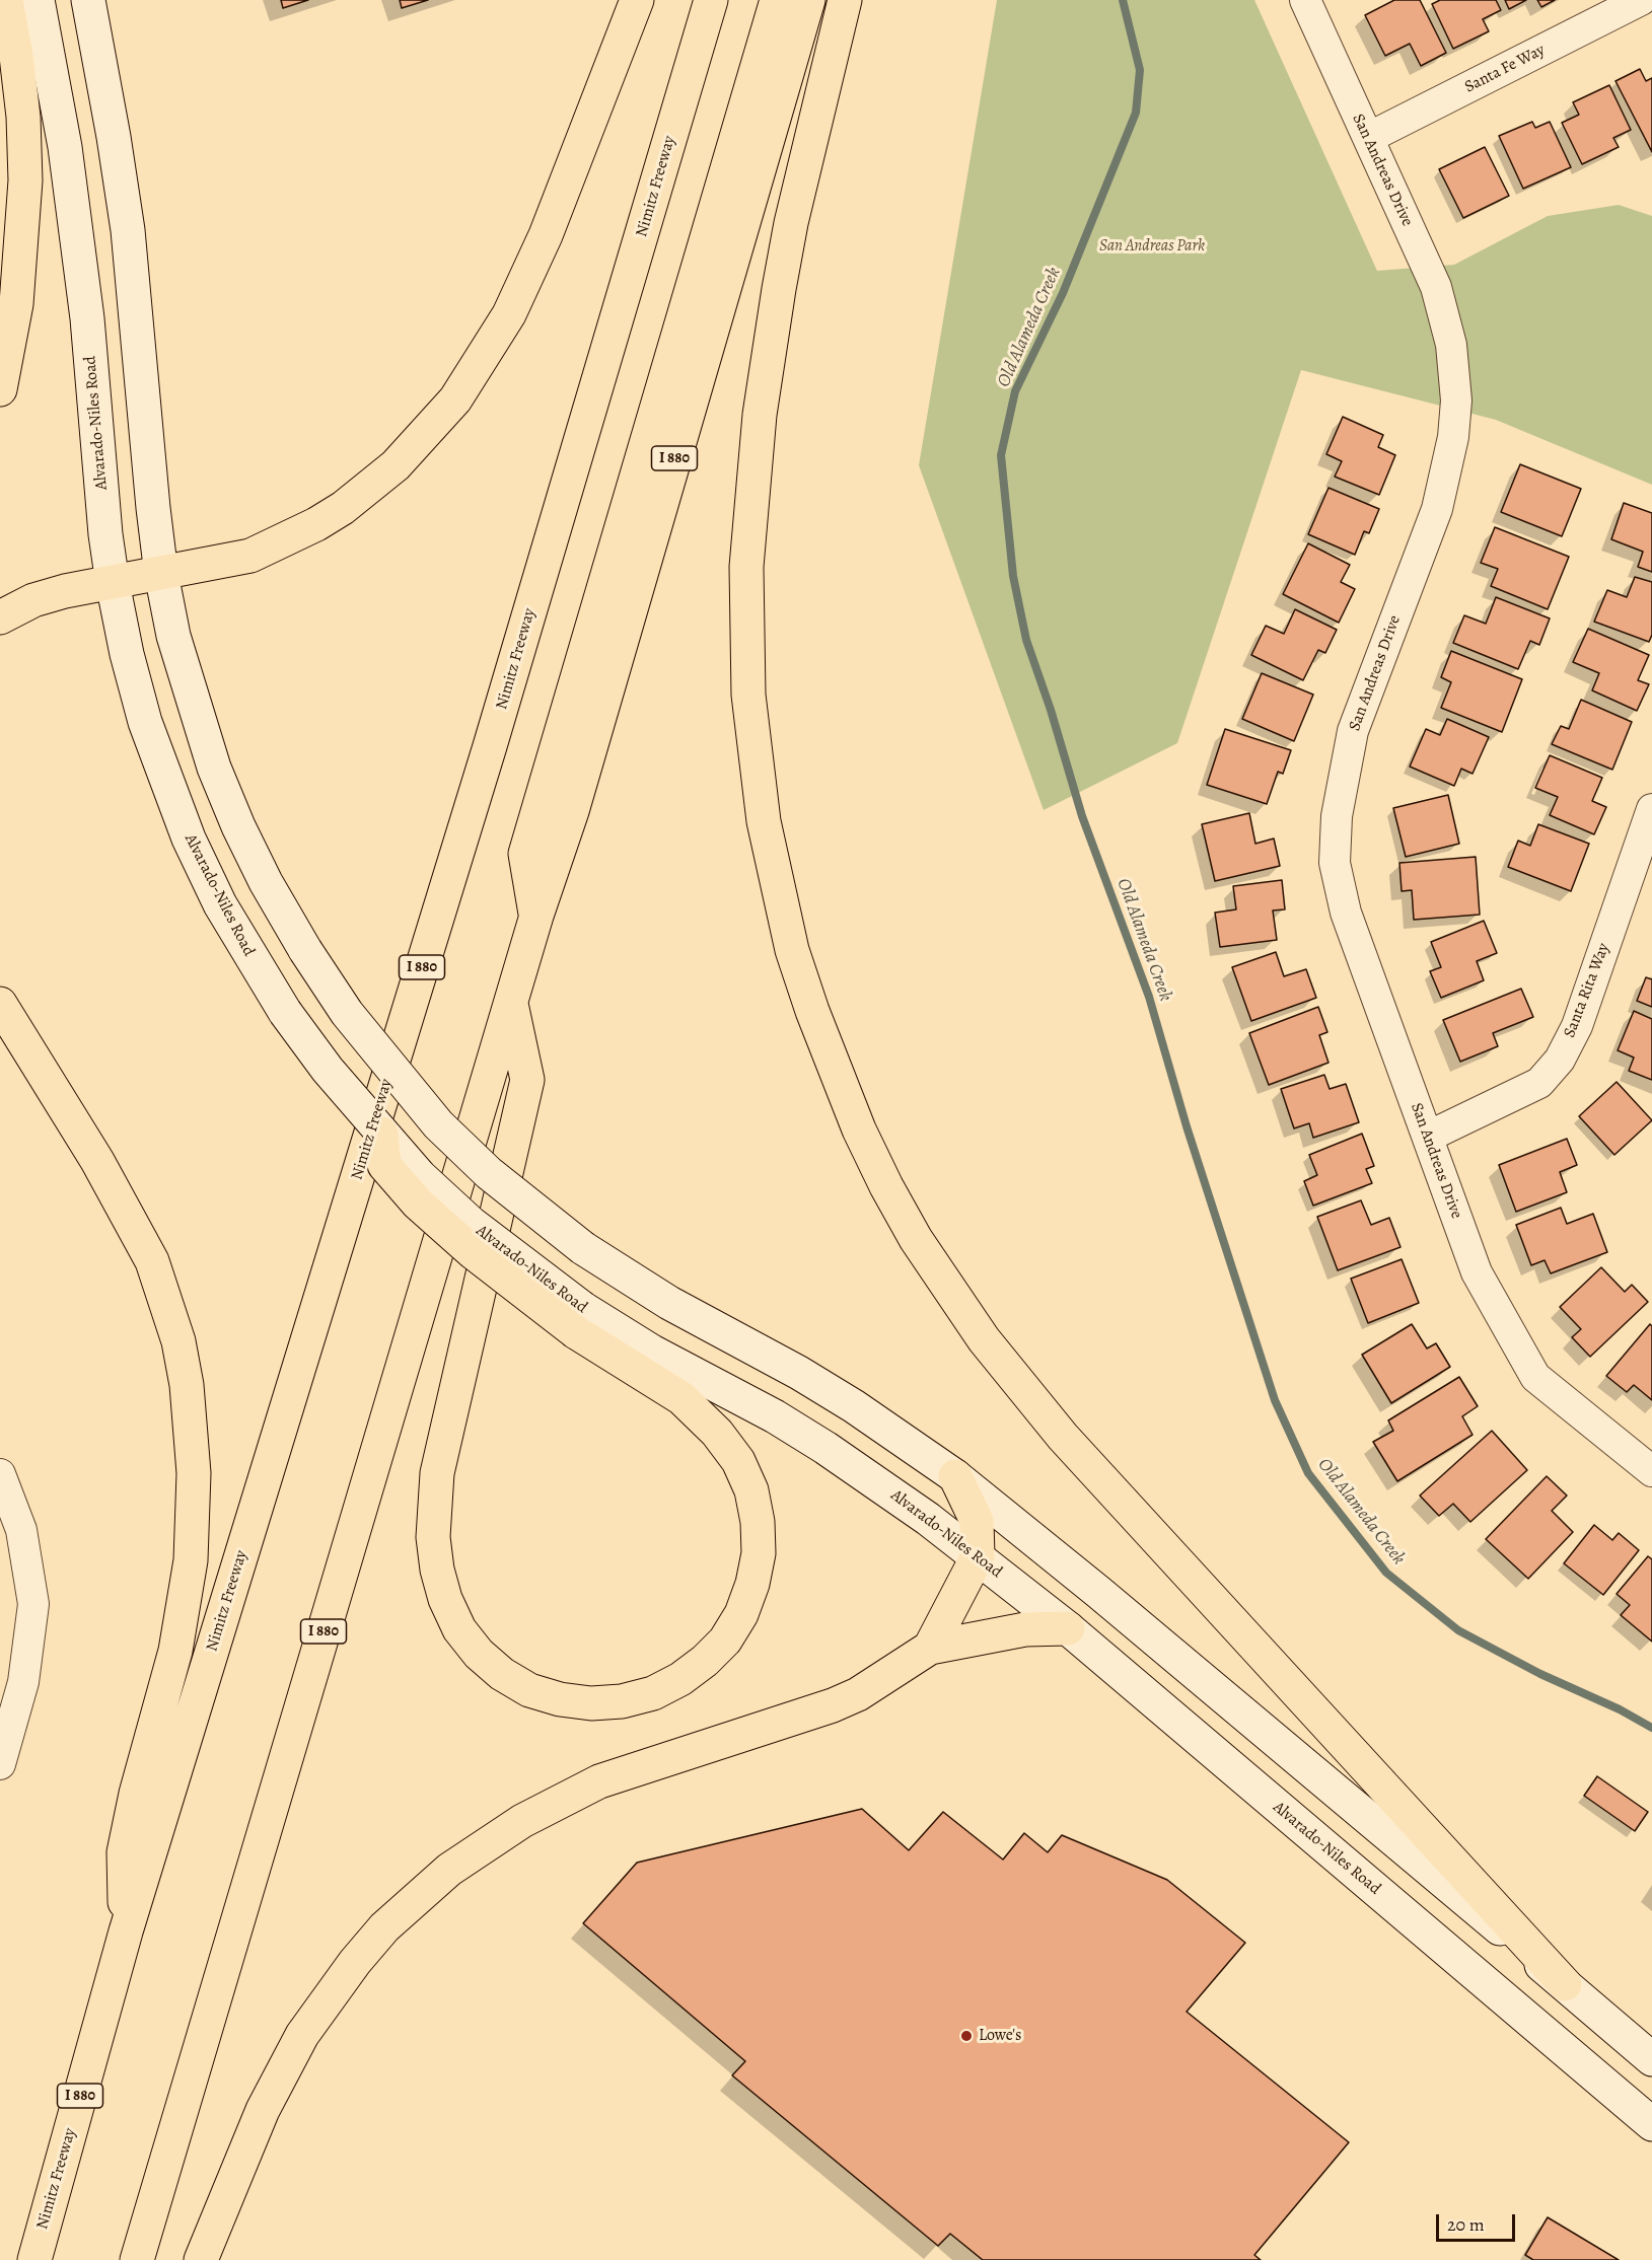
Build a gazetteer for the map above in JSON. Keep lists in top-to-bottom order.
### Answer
{
  "streets": {
    "highway": ["Nimitz Freeway", "I 880"],
    "main road": ["Alvarado-Niles Road"],
    "street": ["Santa Fe Way", "San Andreas Drive", "Santa Rita Way"]
  },
  "crossings": [
    ["Santa Fe Way", "San Andreas Drive"],
    ["San Andreas Drive", "Santa Rita Way"]
  ],
  "water": ["Old Alameda Creek"],
  "parks": ["San Andreas Park"],
  "places": ["Lowe's"],
  "scale_bar": "20 m"
}
